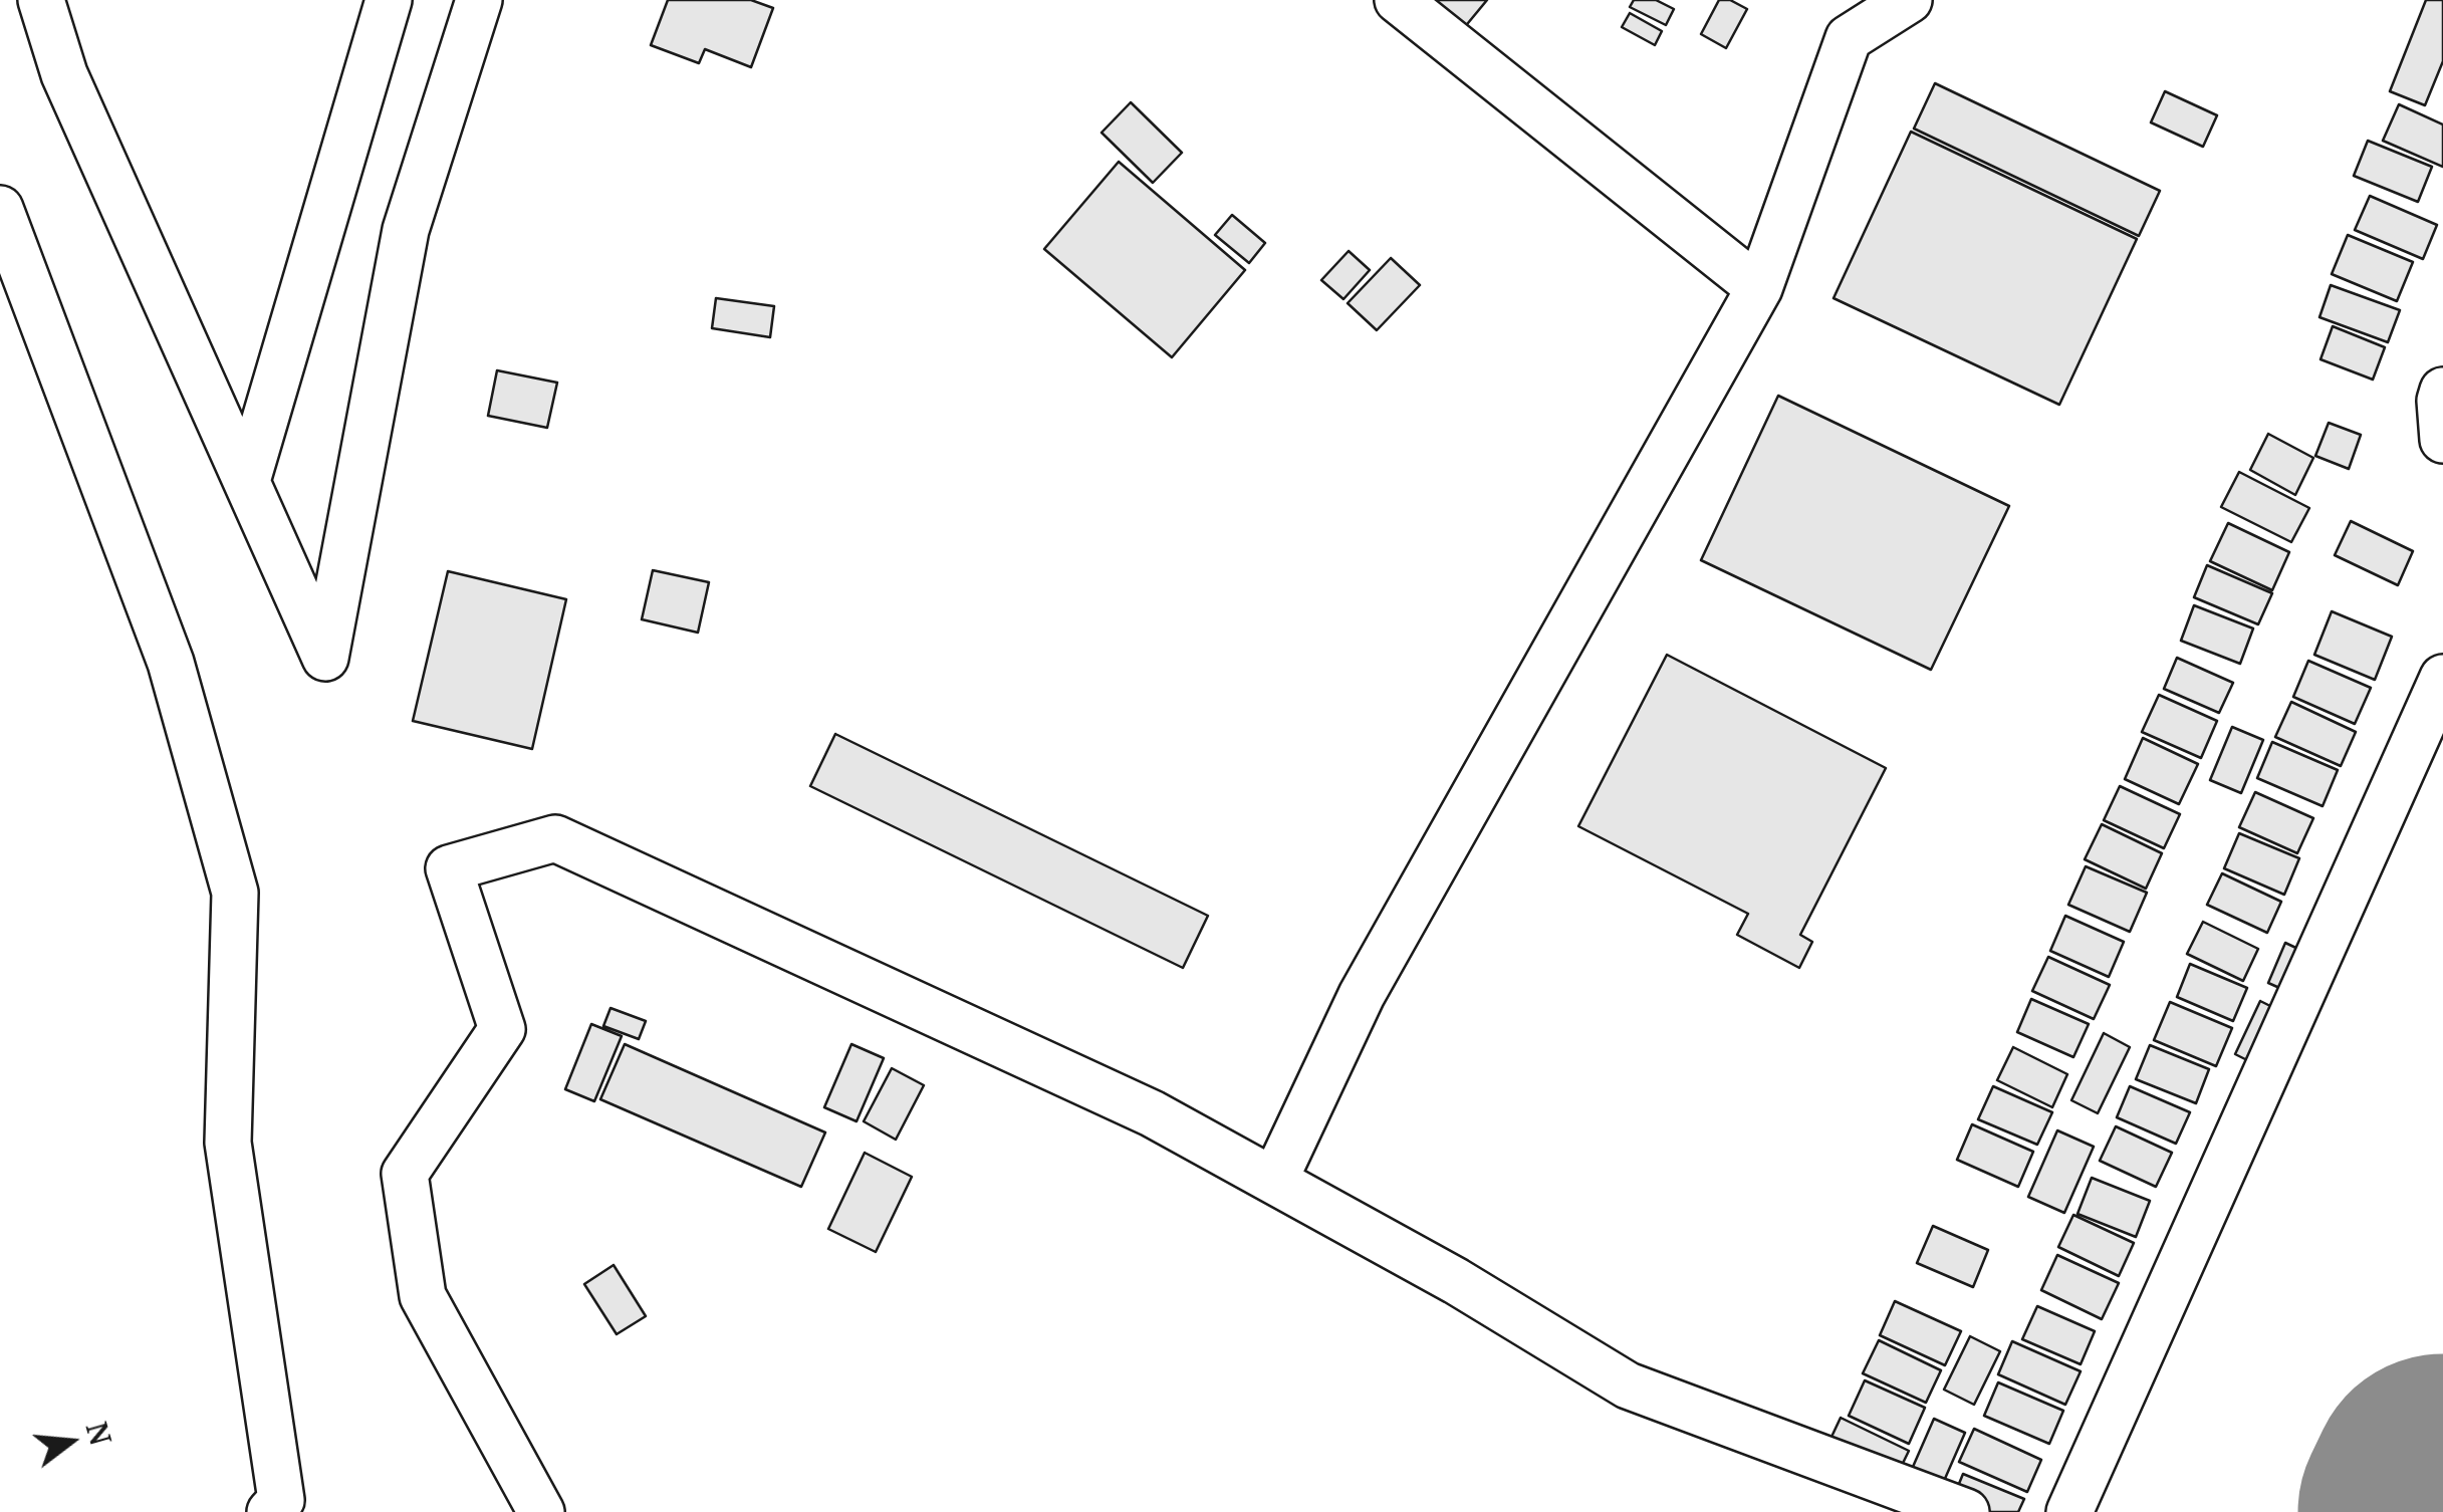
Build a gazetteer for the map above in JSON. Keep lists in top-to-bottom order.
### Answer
{
  "north": "right"
}
